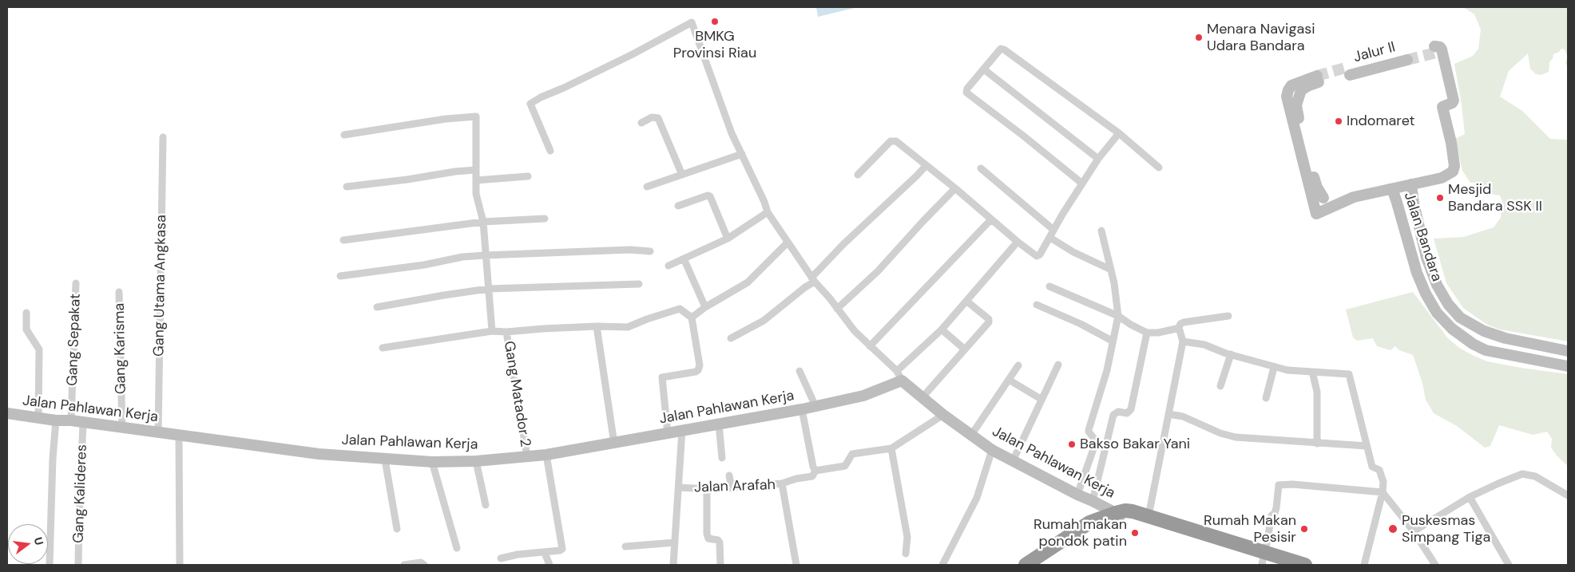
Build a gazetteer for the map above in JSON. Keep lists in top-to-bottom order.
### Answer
{
  "streets": {
    "street": [
      "Jalan Bandara",
      "Gang Utama Angkasa",
      "Gang Sepakat",
      "Gang Karisma",
      "Gang Matador 2",
      "Jalan Pahlawan Kerja",
      "Jalan Arafah",
      "Gang Kalideres"
    ]
  },
  "crossings": [
    ["Gang Utama Angkasa", "Jalan Pahlawan Kerja"],
    ["Gang Sepakat", "Jalan Pahlawan Kerja"],
    ["Gang Karisma", "Jalan Pahlawan Kerja"],
    ["Gang Matador 2", "Jalan Pahlawan Kerja"],
    ["Jalan Pahlawan Kerja", "Gang Kalideres"]
  ],
  "places": [
    "BMKG Provinsi Riau",
    "Menara Navigasi Udara Bandara",
    "Indomaret",
    "Mesjid Bandara SSK II",
    "Bakso Bakar Yani",
    "Rumah Makan Pesisir",
    "Puskesmas Simpang Tiga",
    "Rumah makan pondok patin"
  ],
  "north": "right"
}
